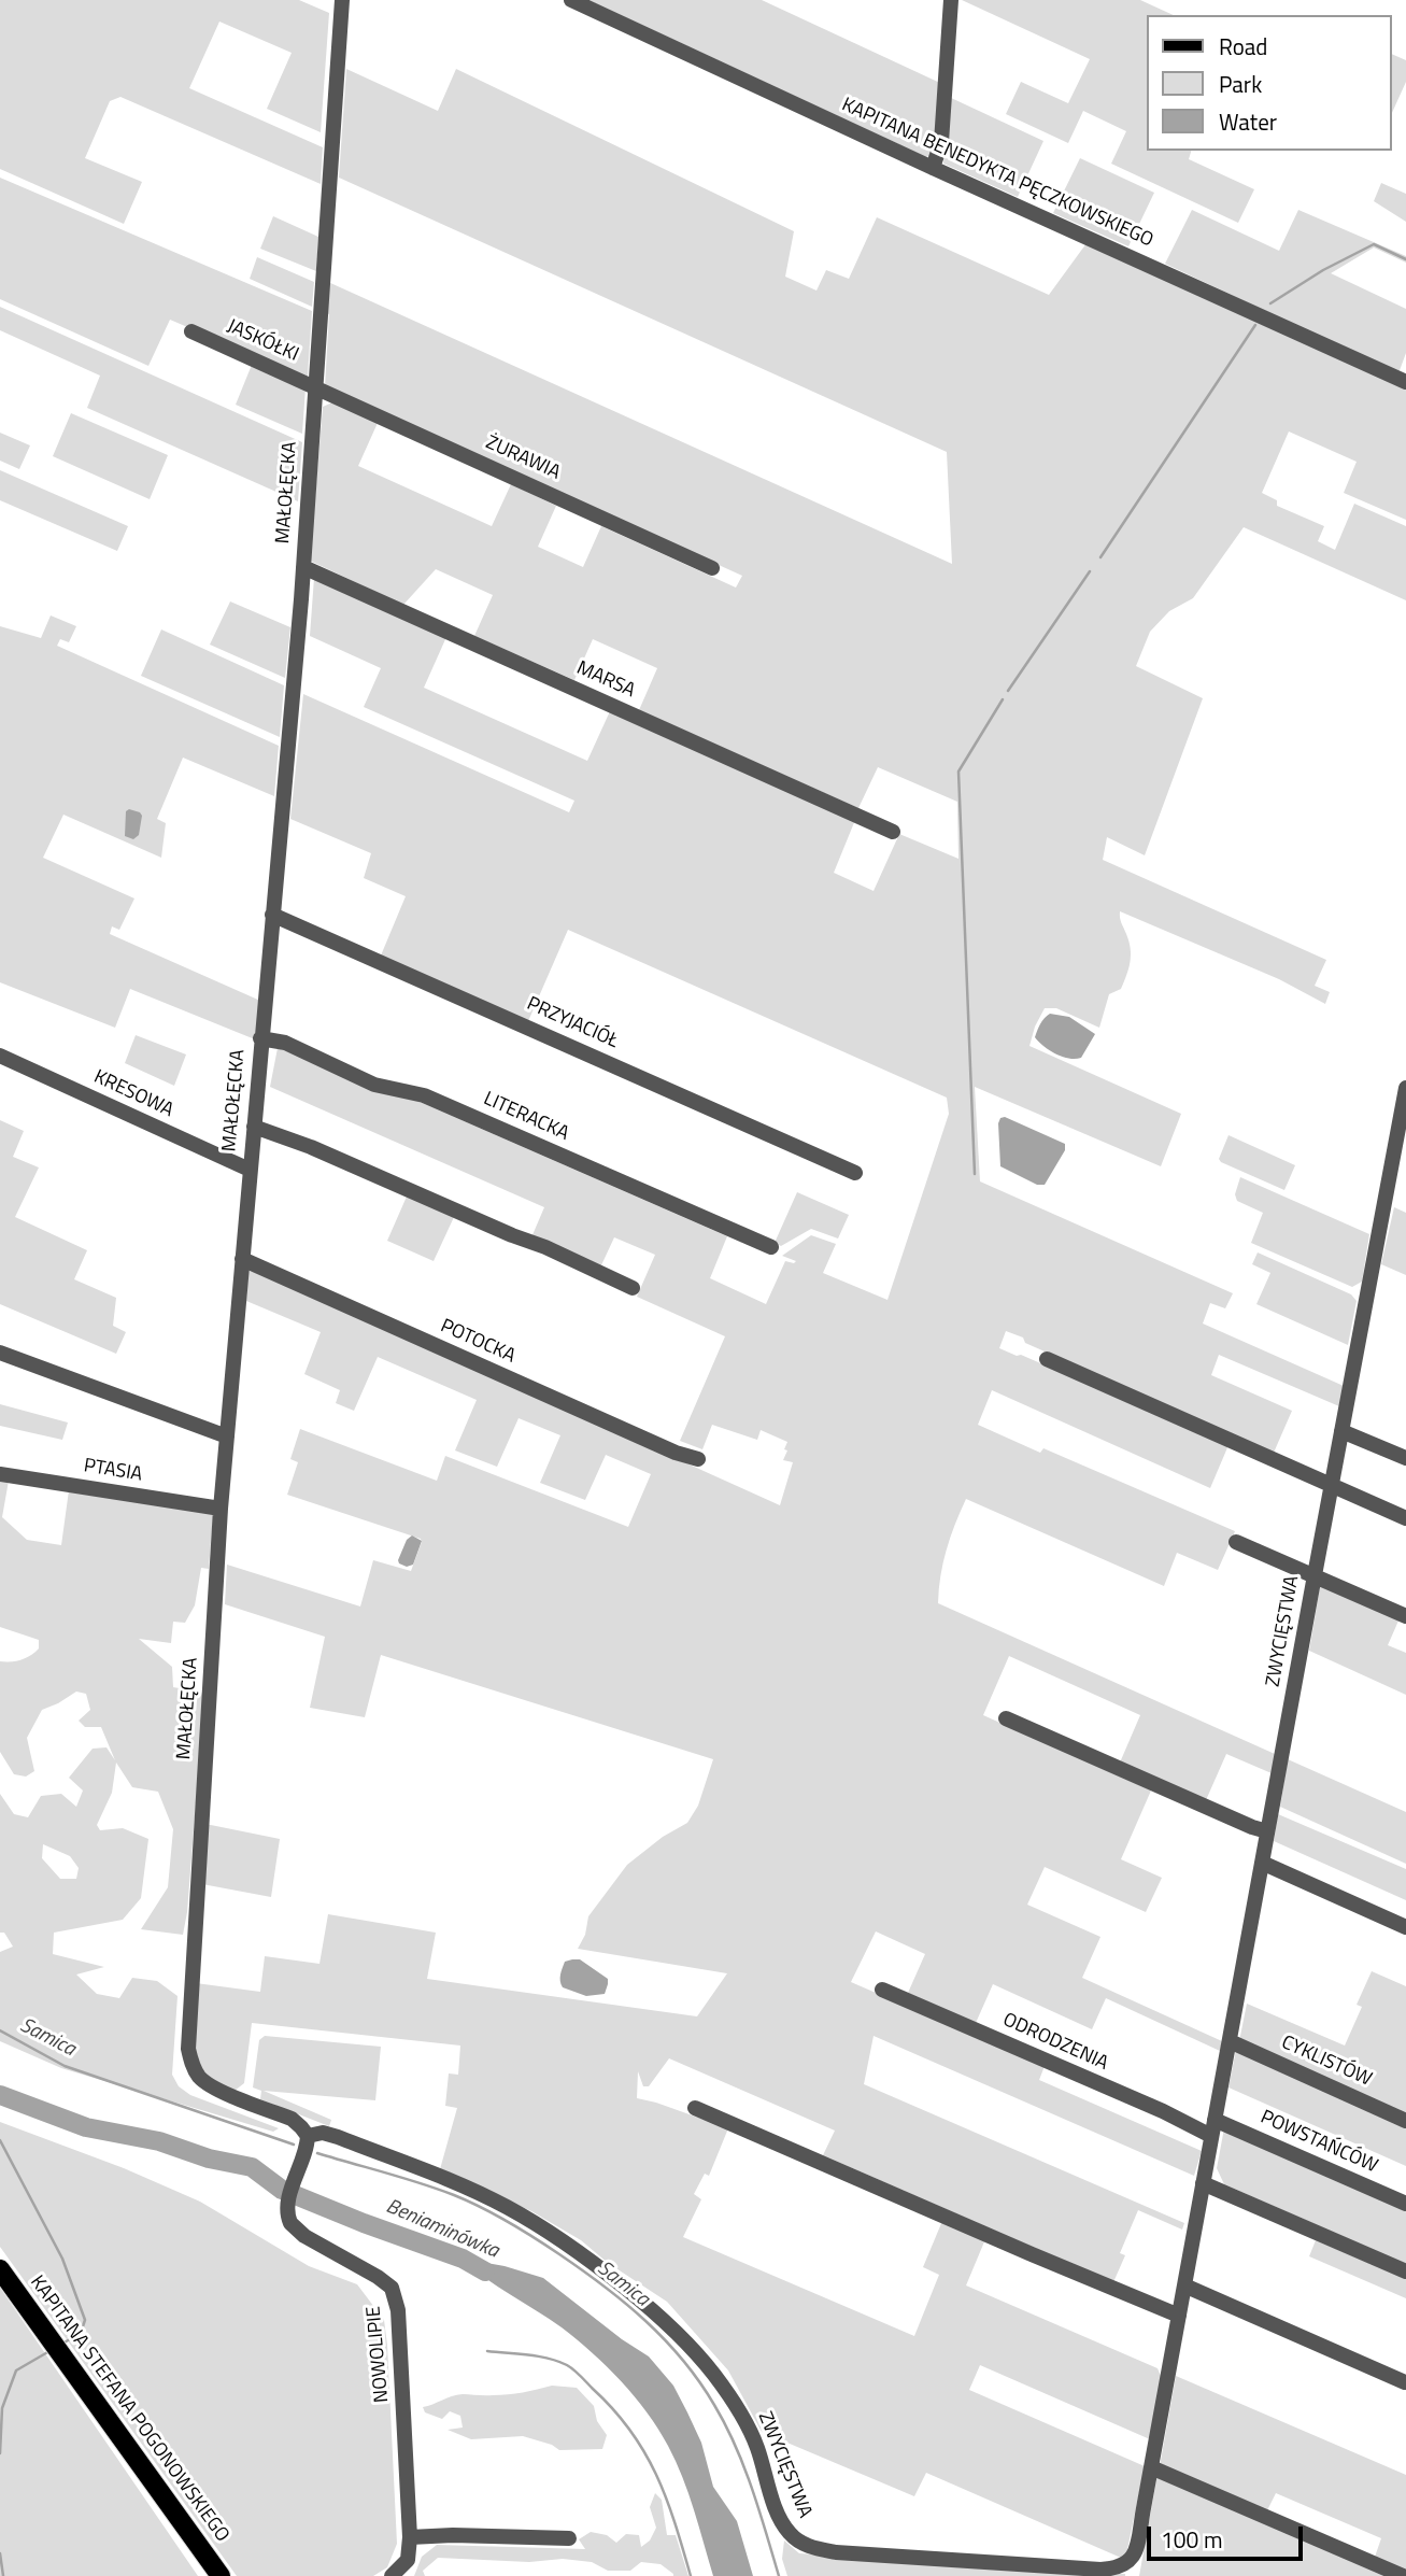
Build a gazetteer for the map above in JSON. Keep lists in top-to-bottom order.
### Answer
{
  "streets": {
    "main road": ["KAPITANA STEFANA POGONOWSKIEGO"],
    "street": [
      "KAPITANA BENEDYKTA PĘCZKOWSKIEGO",
      "JASKÓŁKI",
      "ŻURAWIA",
      "MAŁOŁĘCKA",
      "MARSA",
      "PRZYJACIÓŁ",
      "KRESOWA",
      "LITERACKA",
      "POTOCKA",
      "PTASIA",
      "ZWYCIĘSTWA",
      "ODRODZENIA",
      "CYKLISTÓW",
      "POWSTAŃCÓW",
      "NOWOLIPIE"
    ]
  },
  "crossings": [
    ["JASKÓŁKI", "ŻURAWIA"],
    ["JASKÓŁKI", "MAŁOŁĘCKA"],
    ["ŻURAWIA", "MAŁOŁĘCKA"],
    ["MAŁOŁĘCKA", "MARSA"],
    ["MAŁOŁĘCKA", "PRZYJACIÓŁ"],
    ["MAŁOŁĘCKA", "KRESOWA"],
    ["MAŁOŁĘCKA", "LITERACKA"],
    ["MAŁOŁĘCKA", "POTOCKA"],
    ["MAŁOŁĘCKA", "PTASIA"],
    ["MAŁOŁĘCKA", "ZWYCIĘSTWA"],
    ["MAŁOŁĘCKA", "NOWOLIPIE"],
    ["ZWYCIĘSTWA", "ODRODZENIA"],
    ["ZWYCIĘSTWA", "CYKLISTÓW"],
    ["ZWYCIĘSTWA", "POWSTAŃCÓW"],
    ["ZWYCIĘSTWA", "NOWOLIPIE"],
    ["ODRODZENIA", "POWSTAŃCÓW"]
  ],
  "water": ["Samica", "Beniaminówka"],
  "legend": ["Road", "Park", "Water"],
  "scale_bar": "100 m"
}
